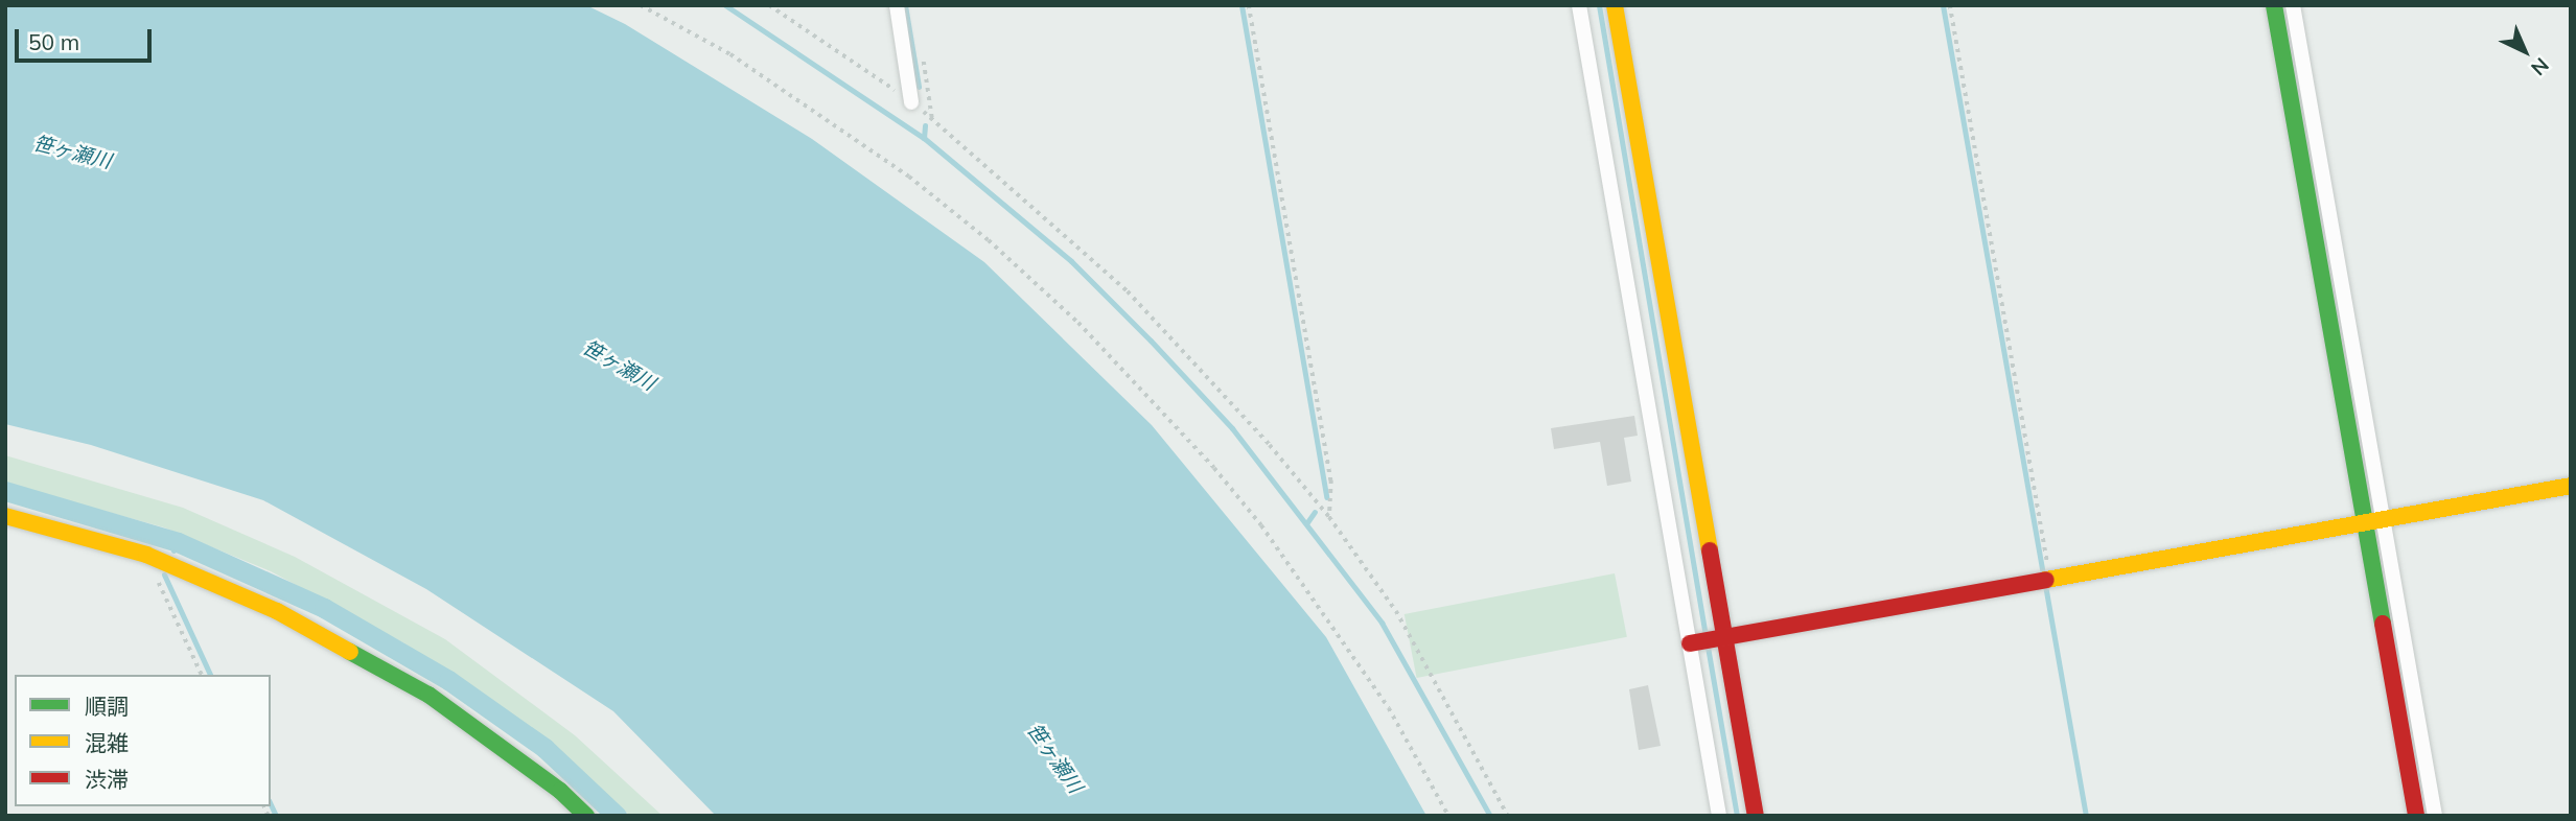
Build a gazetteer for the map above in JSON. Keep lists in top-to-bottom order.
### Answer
{
  "water": ["笹ヶ瀬川"],
  "legend": ["順調", "混雑", "渋滞"],
  "scale_bar": "50 m",
  "north": "bottom right"
}
